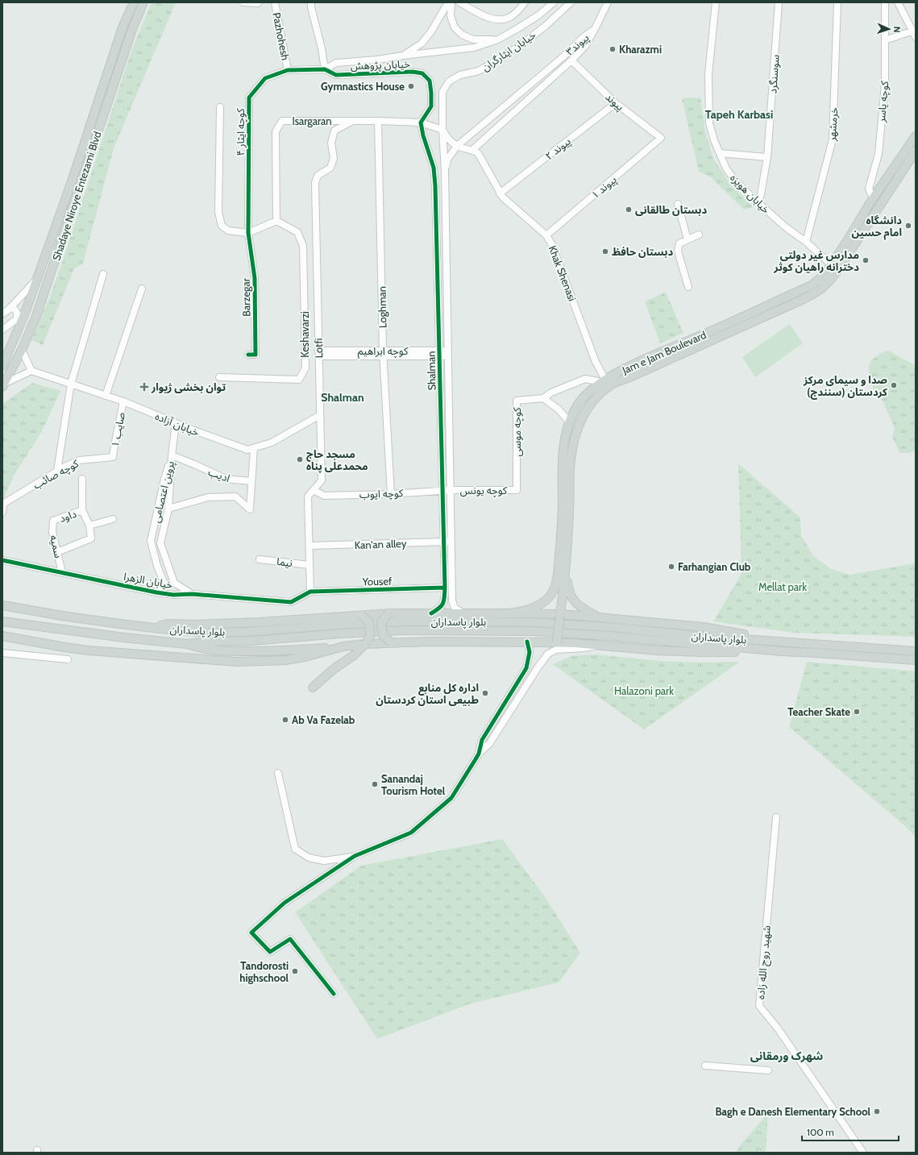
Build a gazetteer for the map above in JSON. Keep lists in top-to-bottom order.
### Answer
{
  "streets": {
    "main road": ["Shadaye Niroye Entezami Blvd", "Jam e Jam Boulevard", "بلوار پاسداران"],
    "street": [
      "Pazhohesh",
      "پیوند۳",
      "خیابان ایثارگران",
      "خیابان پژوهش",
      "سوسنگرد",
      "پیوند",
      "کوچه یاسر",
      "Isargaran",
      "خرمشهر",
      "کوچه ایثار ۴",
      "پیوند ۲",
      "پیوند ۱",
      "خیابان هویزه",
      "Khak Shenasi",
      "Barzegar",
      "Loghman",
      "Keshavarzi",
      "Lotfi",
      "کوچه ابراهیم",
      "Shalman",
      "خیابان آزاده",
      "صایب ۱",
      "کوچه موسی",
      "کوچه صائب",
      "ادیب",
      "کوچه یونس",
      "پروین اعتصامی",
      "کوچه ایوب",
      "داود",
      "Kan'an alley",
      "سمیه",
      "نیما",
      "خیابان الزهرا",
      "Yousef",
      "شهید روح الله زاده"
    ]
  },
  "crossings": [
    ["Pazhohesh", "کوچه ایثار ۴"],
    ["پیوند۳", "پیوند"],
    ["پیوند۳", "Khak Shenasi"],
    ["پیوند۳", "Shalman"],
    ["خیابان ایثارگران", "Isargaran"],
    ["خیابان ایثارگران", "Shalman"],
    ["خیابان پژوهش", "Isargaran"],
    ["خیابان پژوهش", "کوچه ایثار ۴"],
    ["خیابان پژوهش", "Shalman"],
    ["سوسنگرد", "خیابان هویزه"],
    ["پیوند", "پیوند ۲"],
    ["پیوند", "پیوند ۱"],
    ["کوچه یاسر", "Jam e Jam Boulevard"],
    ["Isargaran", "Loghman"],
    ["Isargaran", "Keshavarzi"],
    ["Isargaran", "Lotfi"],
    ["Isargaran", "Shalman"],
    ["خرمشهر", "خیابان هویزه"],
    ["کوچه ایثار ۴", "Barzegar"],
    ["پیوند ۲", "Khak Shenasi"],
    ["پیوند ۱", "Khak Shenasi"],
    ["خیابان هویزه", "Jam e Jam Boulevard"],
    ["Khak Shenasi", "Jam e Jam Boulevard"],
    ["Loghman", "کوچه ابراهیم"],
    ["Loghman", "کوچه ایوب"],
    ["Lotfi", "کوچه ابراهیم"],
    ["Lotfi", "خیابان آزاده"],
    ["Lotfi", "کوچه ایوب"],
    ["Lotfi", "Kan'an alley"],
    ["Lotfi", "نیما"],
    ["Lotfi", "خیابان الزهرا"],
    ["Lotfi", "Yousef"],
    ["کوچه ابراهیم", "Shalman"],
    ["Shalman", "کوچه یونس"],
    ["Shalman", "کوچه ایوب"],
    ["Shalman", "Kan'an alley"],
    ["Shalman", "Yousef"],
    ["خیابان آزاده", "صایب ۱"],
    ["صایب ۱", "کوچه صائب"],
    ["کوچه موسی", "کوچه یونس"],
    ["ادیب", "پروین اعتصامی"],
    ["کوچه یونس", "کوچه ایوب"],
    ["پروین اعتصامی", "خیابان الزهرا"],
    ["داود", "سمیه"],
    ["سمیه", "خیابان الزهرا"],
    ["خیابان الزهرا", "Yousef"]
  ],
  "districts": ["Tapeh Karbasi", "Shalman", "شهرک ورمقانی"],
  "parks": ["Mellat park", "Halazoni park"],
  "places": {
    "other": [
      "Kharazmi",
      "Gymnastics House",
      "دبستان طالقانی",
      "دانشگاه امام حسین",
      "دبستان حافظ",
      "مدارس غیر دولتی دخترانه راهیان کوثر",
      "صدا و سیمای مرکز کردستان (سنندج)",
      "مسجد حاج محمدعلی پناه",
      "Farhangian Club",
      "اداره کل منابع طبیعی استان کردستان",
      "Teacher Skate",
      "Ab Va Fazelab",
      "Sanandaj Tourism Hotel",
      "Tandorosti highschool",
      "Bagh e Danesh Elementary School"
    ],
    "health": ["توان بخشی ژیوار"]
  },
  "scale_bar": "100 m",
  "north": "right"
}
